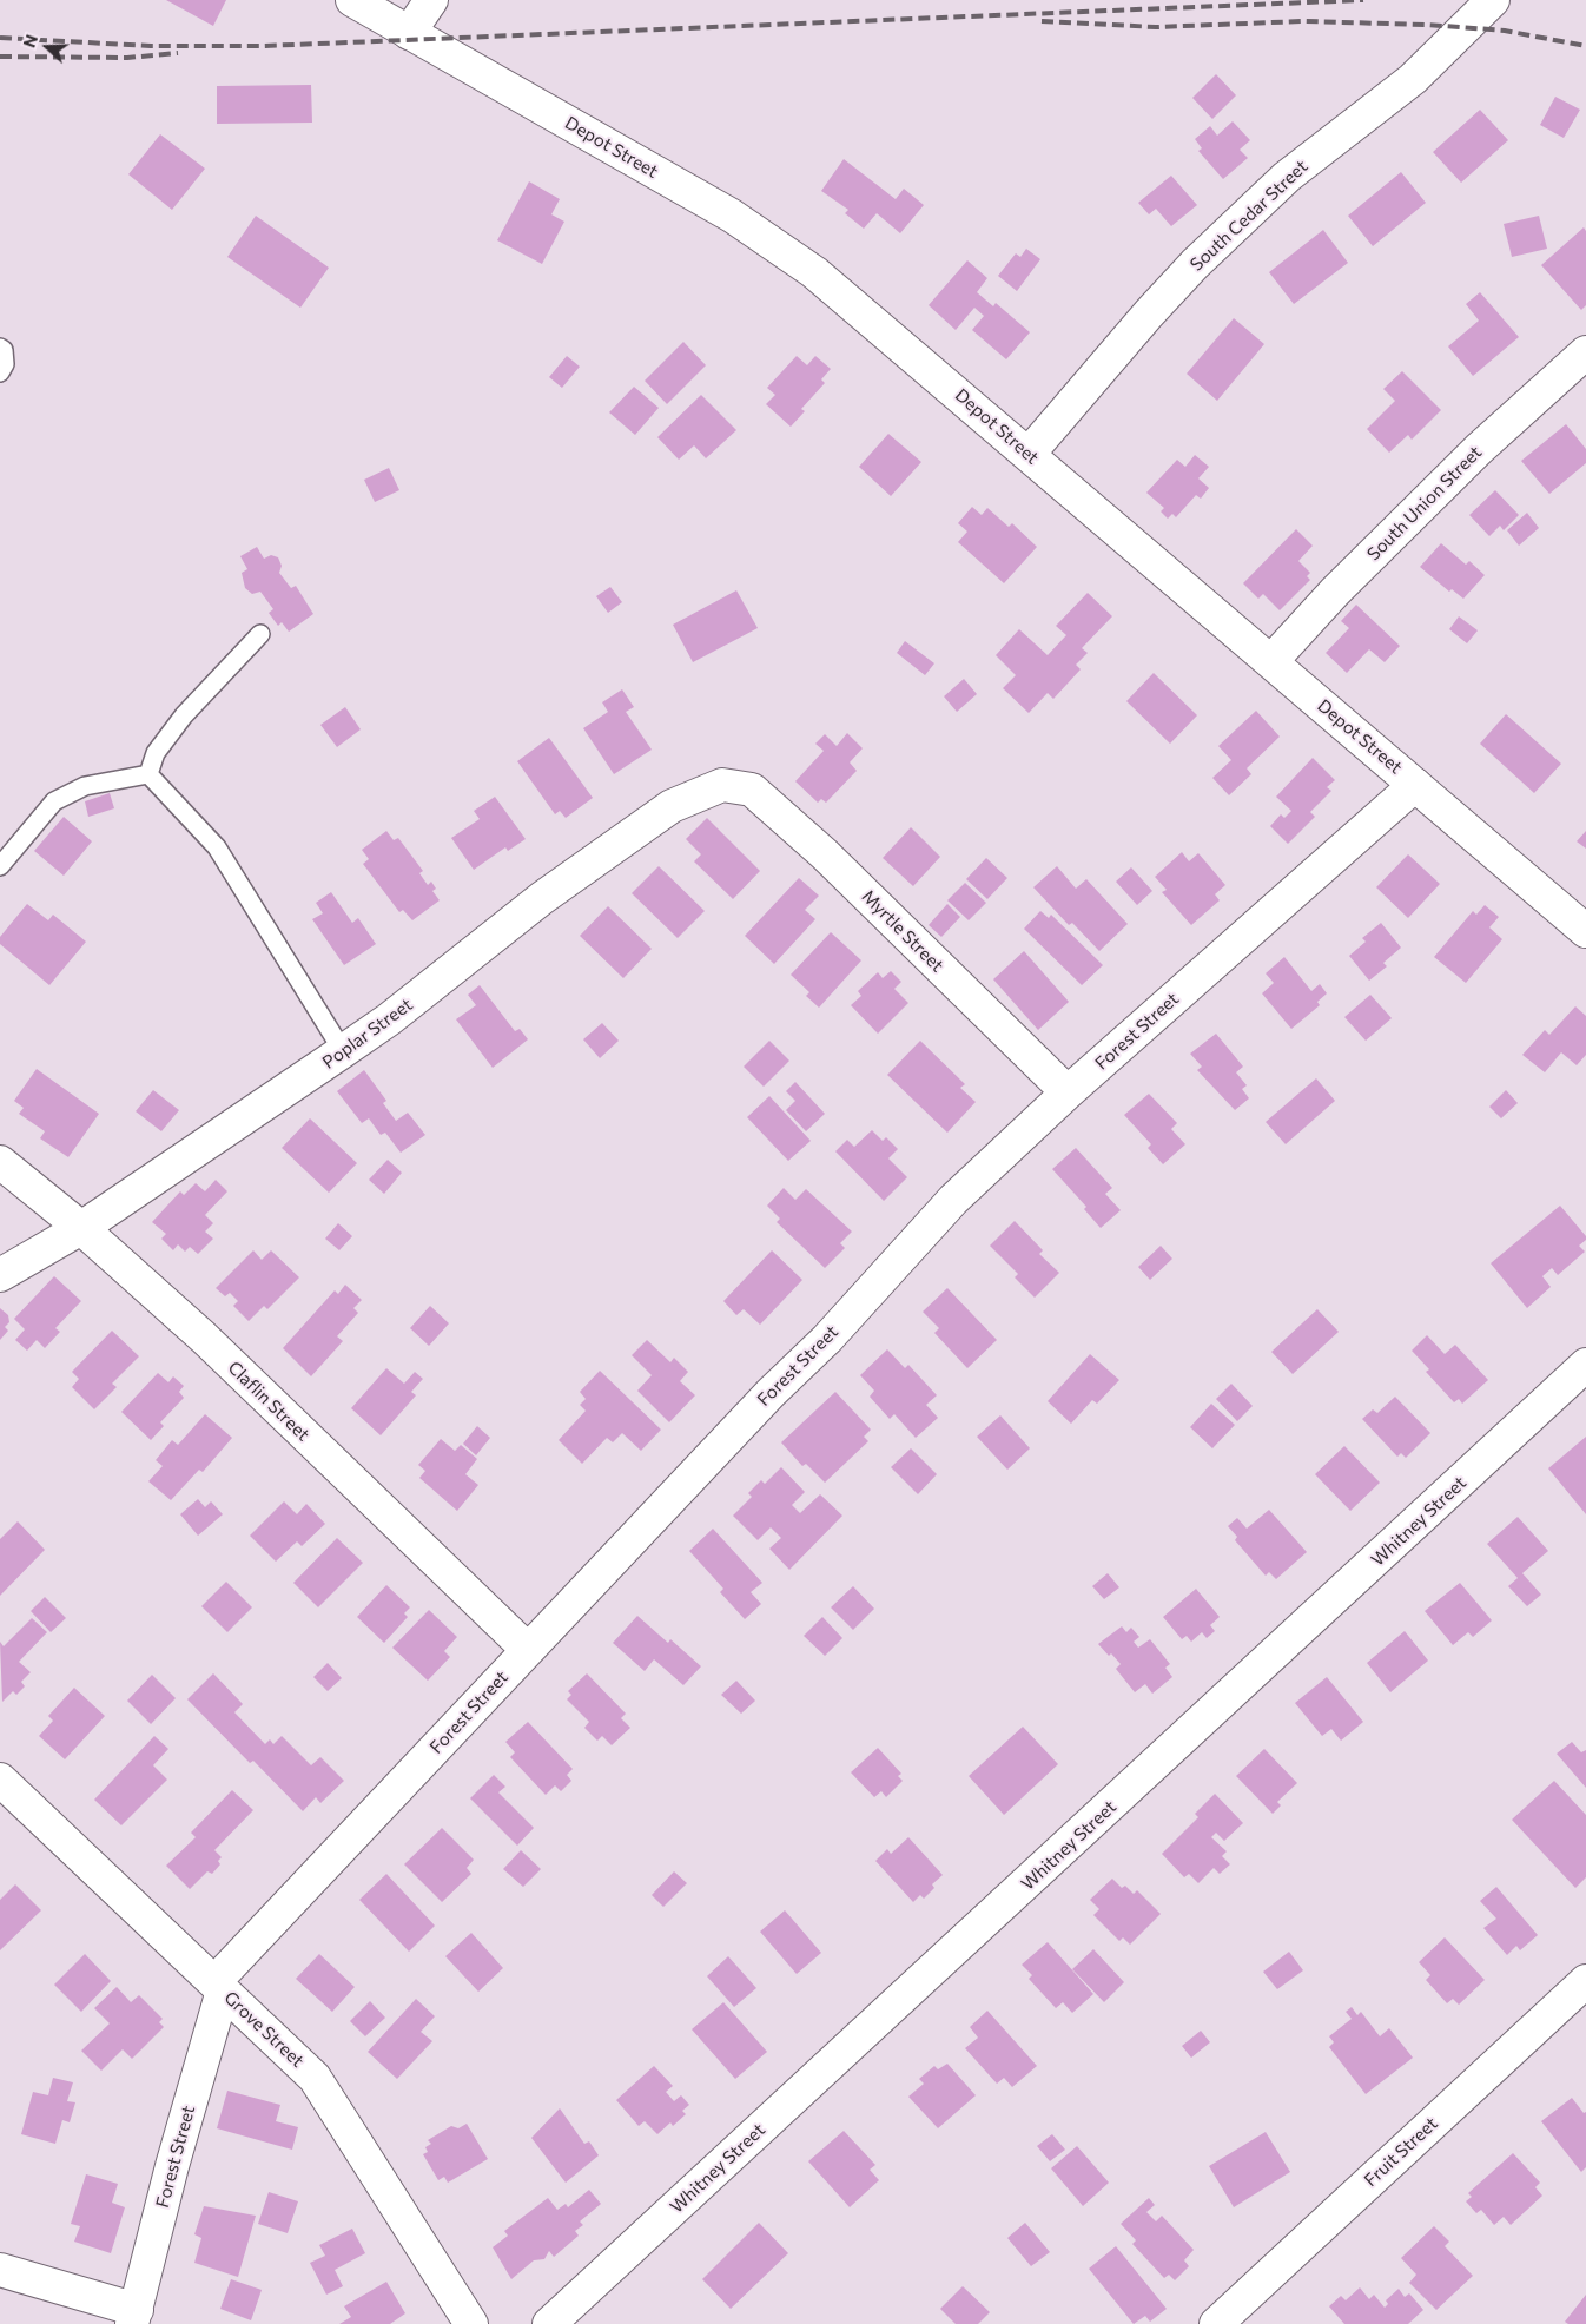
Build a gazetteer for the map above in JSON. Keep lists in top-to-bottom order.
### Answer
{
  "streets": {
    "street": [
      "Depot Street",
      "South Cedar Street",
      "South Union Street",
      "Myrtle Street",
      "Forest Street",
      "Poplar Street",
      "Claflin Street",
      "Whitney Street",
      "Grove Street",
      "Fruit Street"
    ]
  },
  "crossings": [
    ["Depot Street", "South Cedar Street"],
    ["Depot Street", "South Union Street"],
    ["Depot Street", "Forest Street"],
    ["Myrtle Street", "Forest Street"],
    ["Myrtle Street", "Poplar Street"],
    ["Forest Street", "Claflin Street"],
    ["Forest Street", "Grove Street"],
    ["Poplar Street", "Claflin Street"]
  ],
  "north": "left"
}
